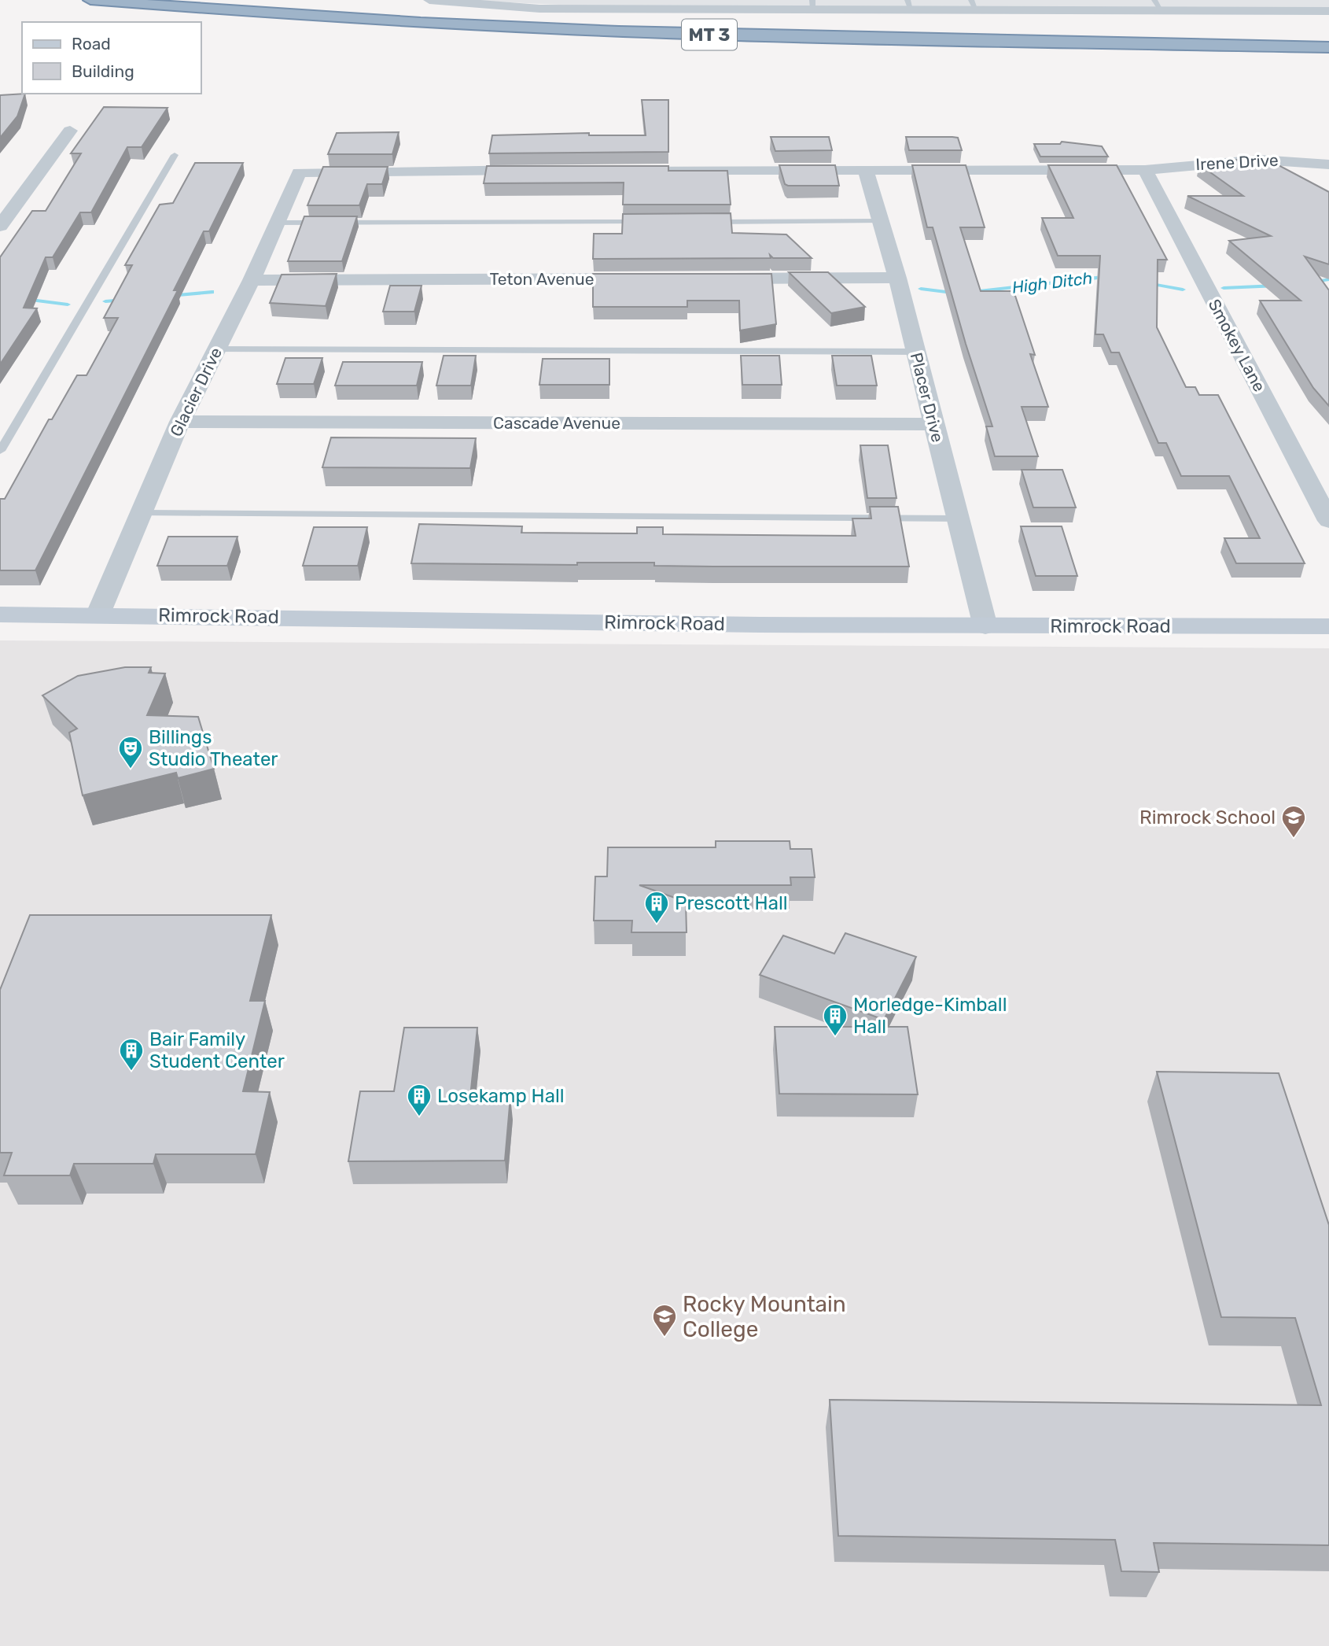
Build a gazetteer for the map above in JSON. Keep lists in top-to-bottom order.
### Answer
{
  "streets": {
    "highway": ["MT 3"],
    "main road": ["Rimrock Road"],
    "street": [
      "Irene Drive",
      "Teton Avenue",
      "Smokey Lane",
      "Glacier Drive",
      "Placer Drive",
      "Cascade Avenue"
    ]
  },
  "crossings": [
    ["Irene Drive", "Smokey Lane"],
    ["Irene Drive", "Placer Drive"],
    ["Teton Avenue", "Glacier Drive"],
    ["Glacier Drive", "Cascade Avenue"],
    ["Glacier Drive", "Rimrock Road"],
    ["Placer Drive", "Cascade Avenue"],
    ["Placer Drive", "Rimrock Road"]
  ],
  "water": ["High Ditch"],
  "places": {
    "theatre": ["Billings Studio Theater"],
    "school or university": ["Rimrock School", "Rocky Mountain College"],
    "building": [
      "Prescott Hall",
      "Morledge-Kimball Hall",
      "Bair Family Student Center",
      "Losekamp Hall"
    ]
  },
  "legend": ["Road", "Building"]
}
